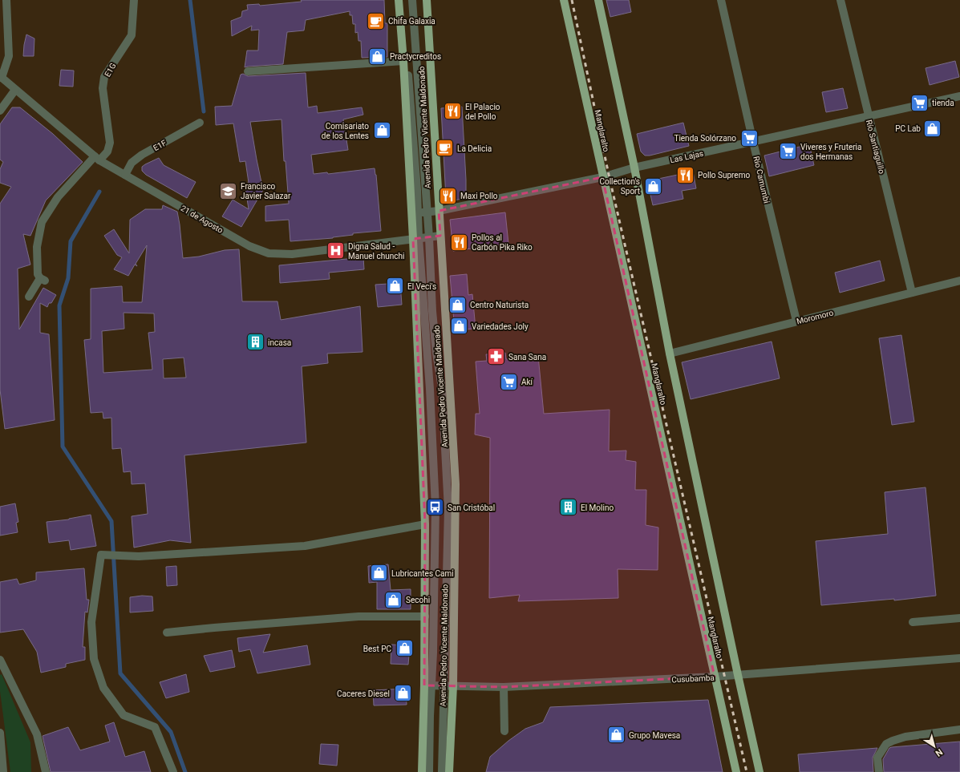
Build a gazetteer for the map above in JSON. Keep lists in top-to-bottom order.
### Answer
{
  "streets": {
    "main road": ["Avenida Pedro Vicente Maldonado", "Manglaralto"],
    "street": [
      "E1G",
      "E1F",
      "Río Santiaguillo",
      "Las Lajas",
      "Río Camumbi",
      "21 de Agosto",
      "Moromoro",
      "Cusubamba"
    ]
  },
  "crossings": [
    ["E1G", "21 de Agosto"],
    ["Avenida Pedro Vicente Maldonado", "Las Lajas"],
    ["Avenida Pedro Vicente Maldonado", "21 de Agosto"],
    ["Avenida Pedro Vicente Maldonado", "Cusubamba"],
    ["Manglaralto", "Las Lajas"],
    ["Manglaralto", "Moromoro"],
    ["Manglaralto", "Cusubamba"],
    ["E1F", "21 de Agosto"],
    ["Río Santiaguillo", "Las Lajas"],
    ["Río Santiaguillo", "Moromoro"],
    ["Las Lajas", "Río Camumbi"],
    ["Río Camumbi", "Moromoro"]
  ],
  "places": {
    "cafe": ["Chifa Galaxia", "La Delicia"],
    "shop": [
      "Practycreditos",
      "PC Lab",
      "Comisariato de los Lentes",
      "Collection's Sport",
      "El Veci's",
      "Centro Naturista",
      "Variedades Joly",
      "Lubricantes Cami",
      "Secohi",
      "Best PC",
      "Caceres Diesel",
      "Grupo Mavesa"
    ],
    "supermarket": [
      "tienda",
      "Tienda Solórzano",
      "Viveres y Fruteria dos Hermanas",
      "Akí"
    ],
    "restaurant": [
      "El Palacio del Pollo",
      "Pollo Supremo",
      "Maxi Pollo",
      "Pollos al Carbón Pika Riko"
    ],
    "school or university": ["Francisco Javier Salazar"],
    "hospital": ["Digna Salud - Manuel chunchi"],
    "building": ["incasa", "El Molino"],
    "pharmacy": ["Sana Sana"],
    "bus stop": ["San Cristóbal"]
  },
  "north": "bottom right"
}
